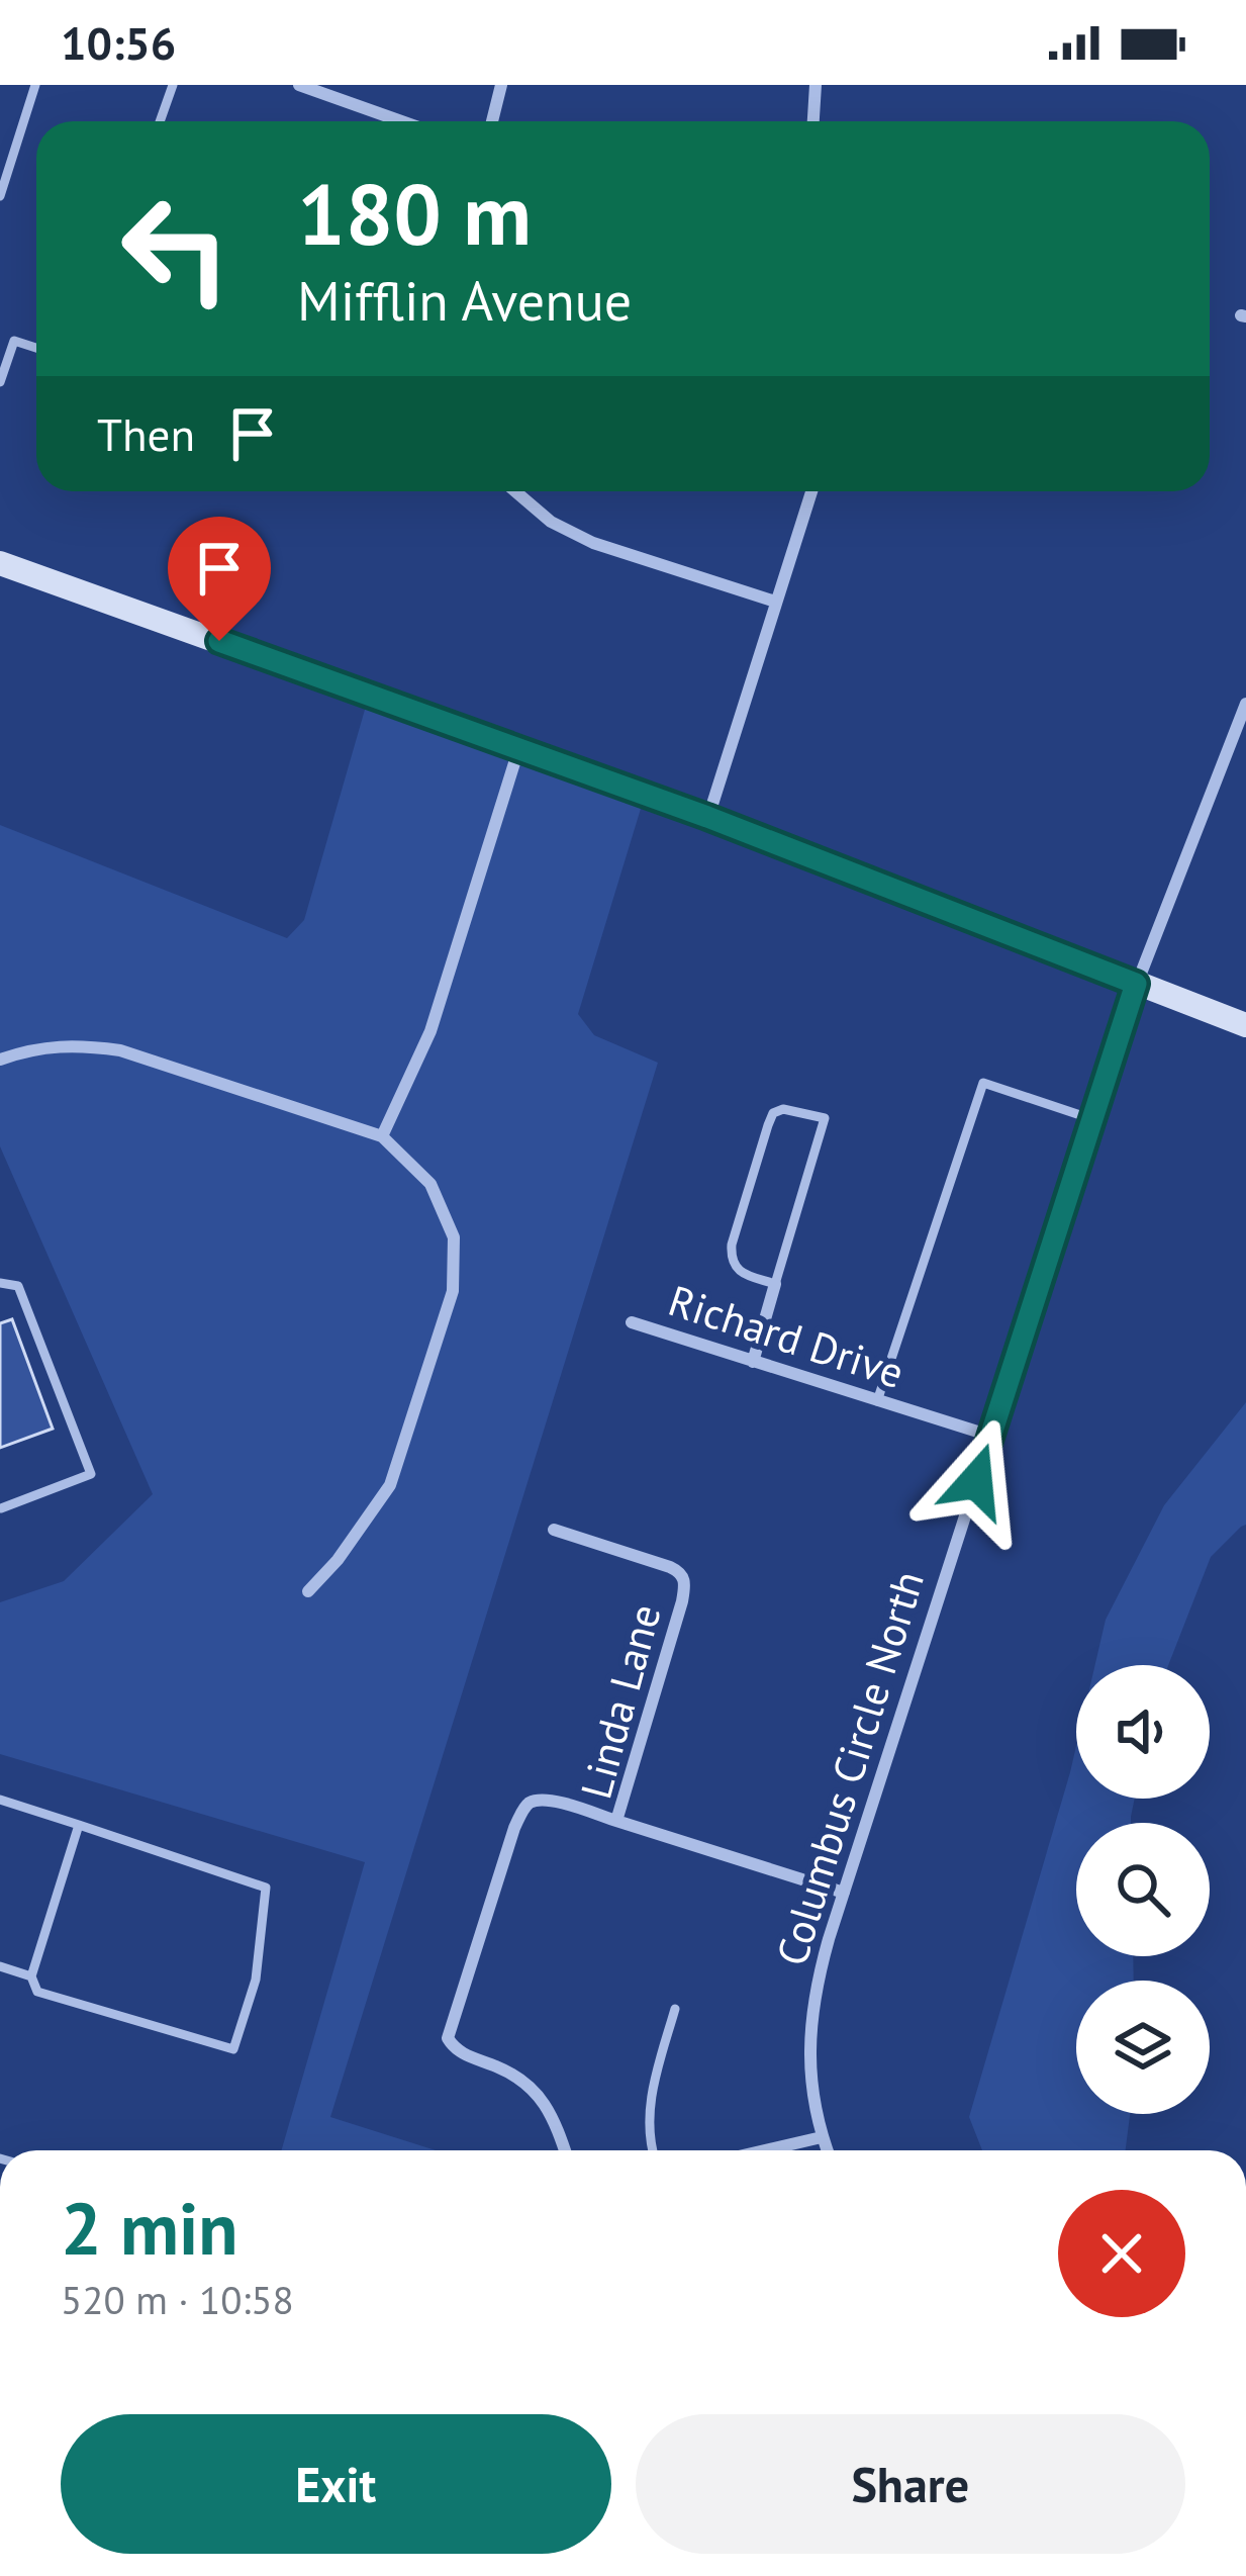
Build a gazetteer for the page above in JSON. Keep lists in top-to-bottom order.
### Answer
{
  "streets": {
    "street": ["Richard Drive", "Linda Lane", "Columbus Circle North"]
  },
  "crossings": [
    ["Richard Drive", "Columbus Circle North"],
    ["Linda Lane", "Columbus Circle North"]
  ],
  "page": {
    "status": "10:56",
    "turn": ["180 m", "Mifflin Avenue"],
    "then": "Then",
    "heading": ["2 min", "520 m · 10:58"],
    "buttons": ["Exit", "Share"]
  }
}
